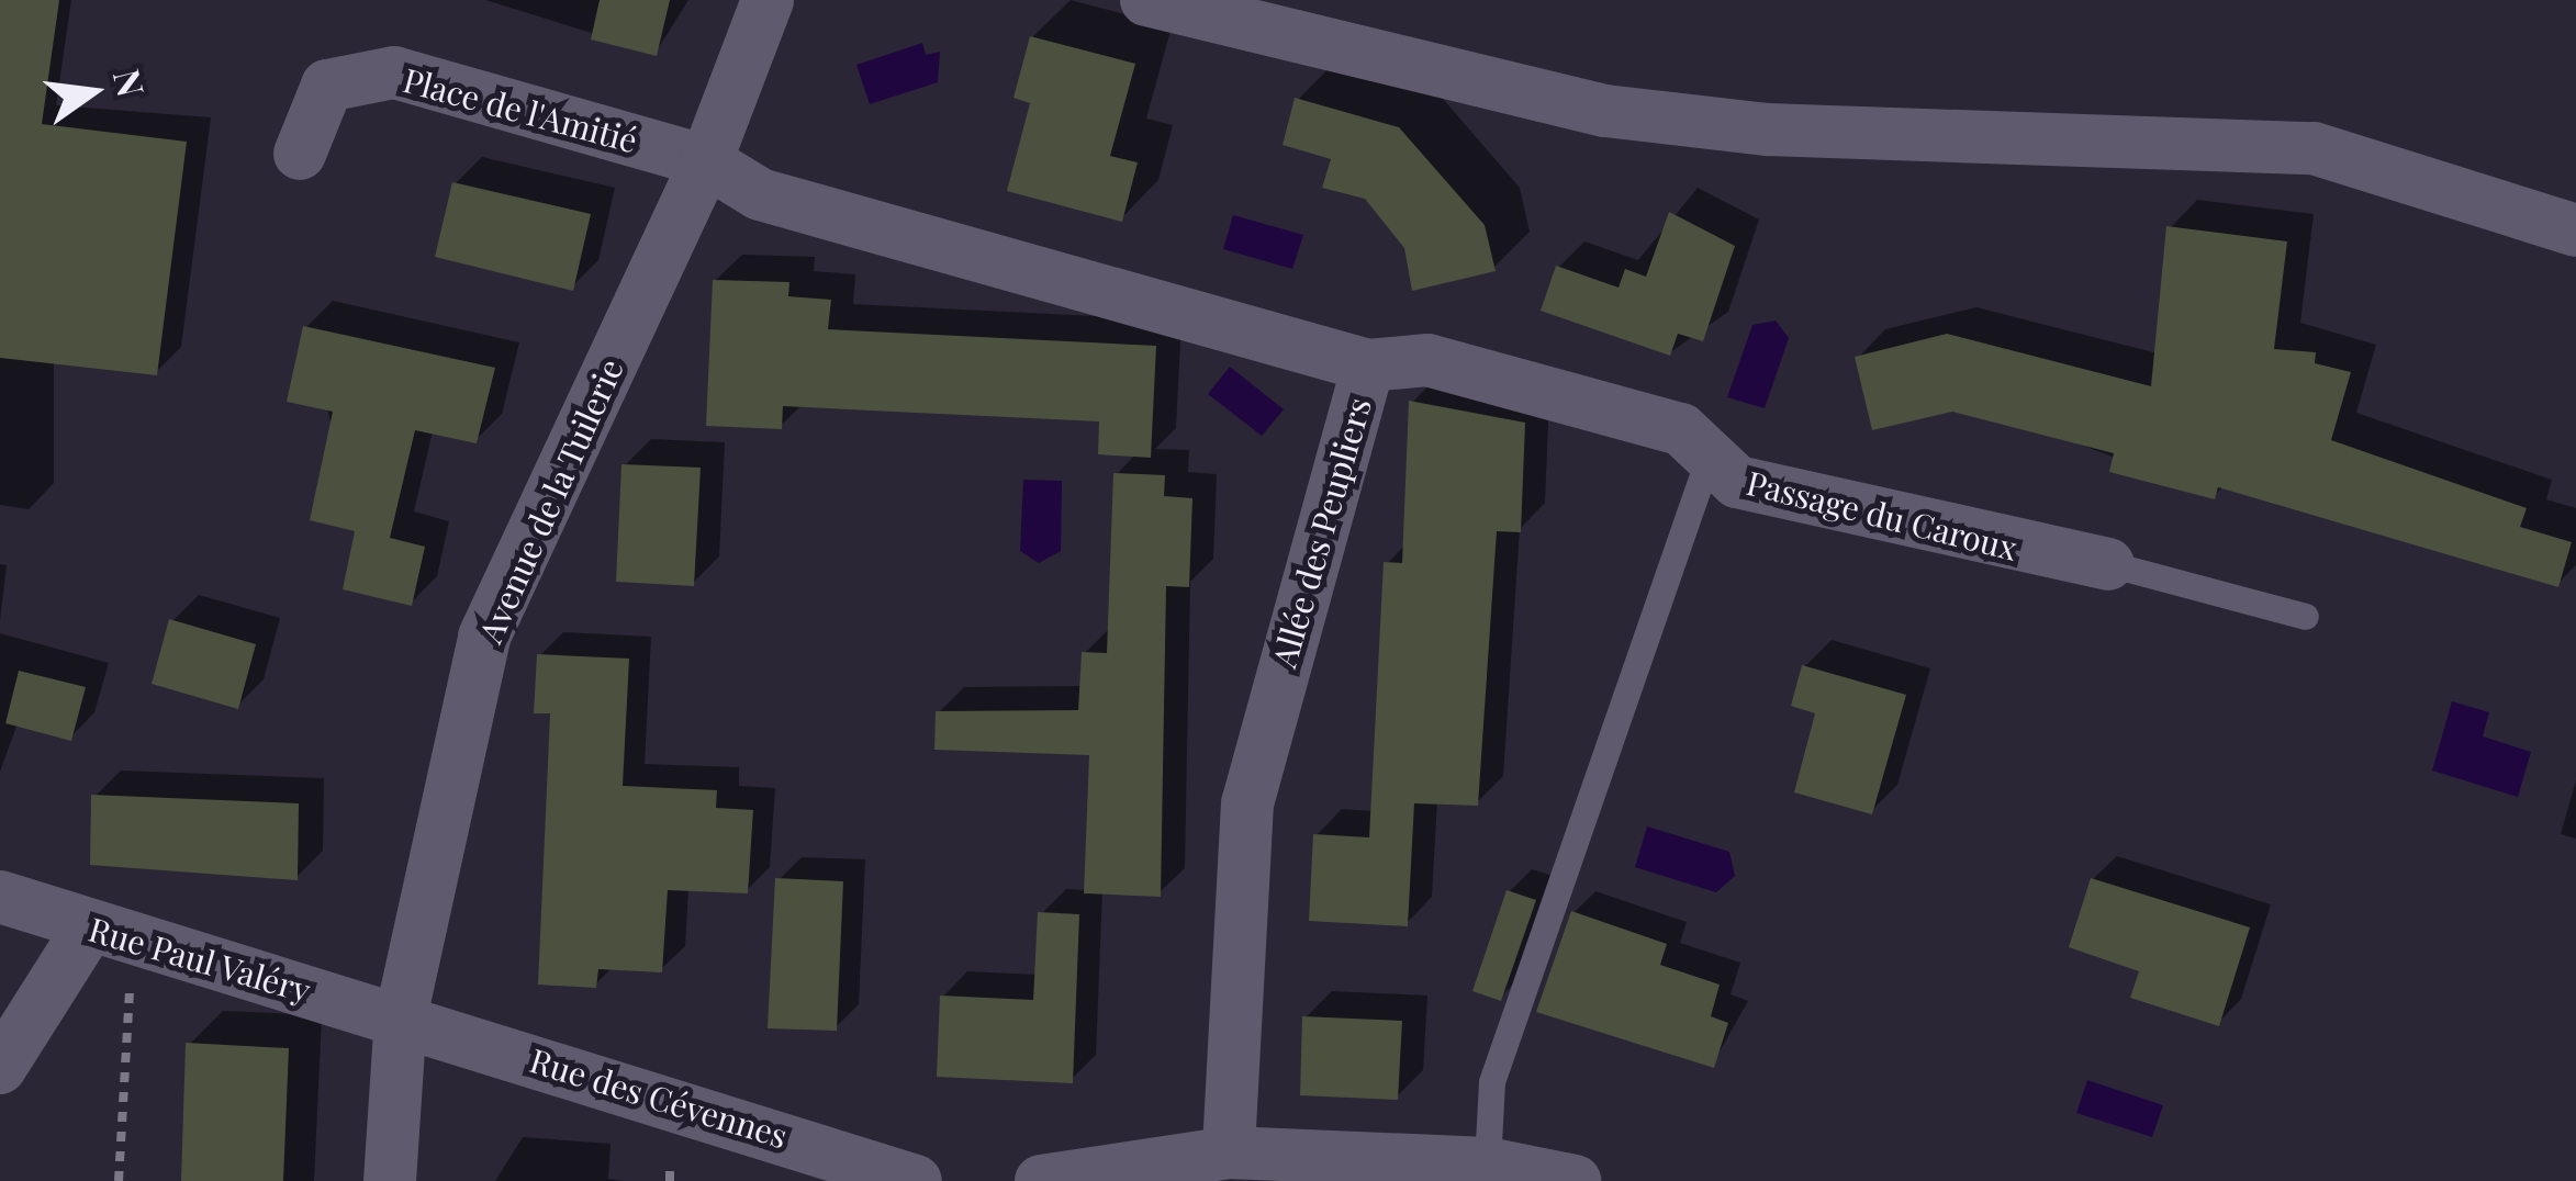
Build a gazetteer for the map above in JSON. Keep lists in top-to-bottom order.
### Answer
{
  "streets": {
    "street": [
      "Place de l'Amitié",
      "Avenue de la Tuilerie",
      "Passage du Caroux",
      "Allée des Peupliers",
      "Rue Paul Valéry",
      "Rue des Cévennes"
    ]
  },
  "crossings": [
    ["Place de l'Amitié", "Avenue de la Tuilerie"],
    ["Place de l'Amitié", "Allée des Peupliers"],
    ["Avenue de la Tuilerie", "Allée des Peupliers"],
    ["Avenue de la Tuilerie", "Rue Paul Valéry"],
    ["Avenue de la Tuilerie", "Rue des Cévennes"],
    ["Passage du Caroux", "Allée des Peupliers"],
    ["Rue Paul Valéry", "Rue des Cévennes"]
  ],
  "north": "right"
}
